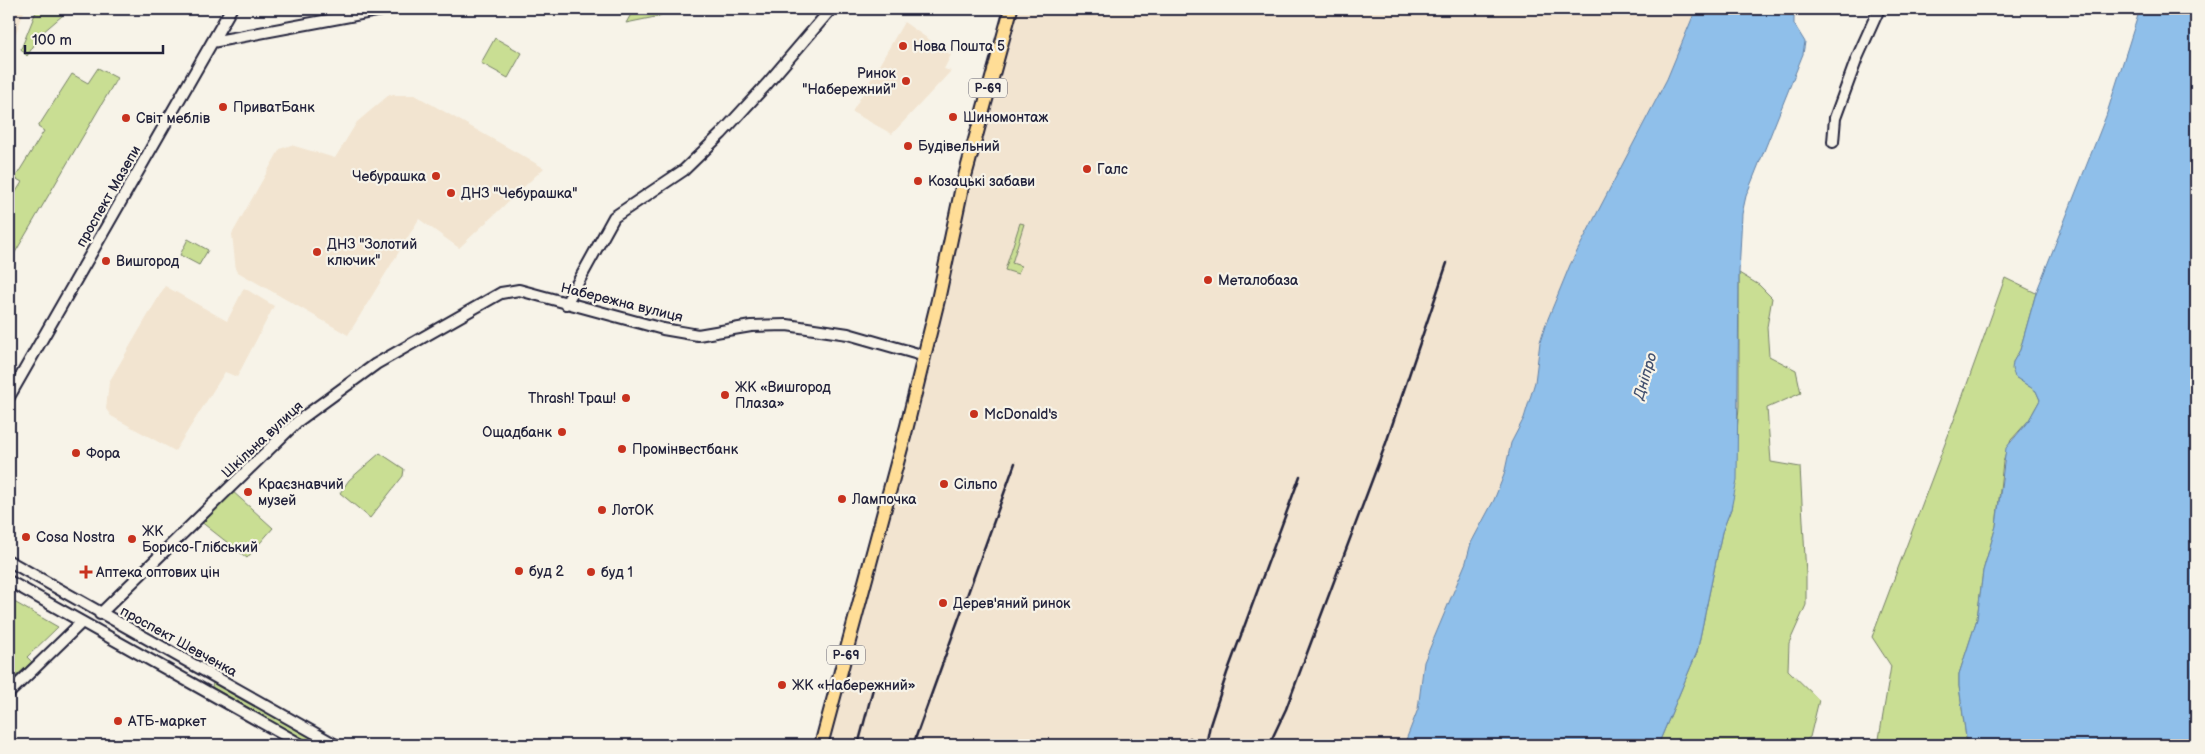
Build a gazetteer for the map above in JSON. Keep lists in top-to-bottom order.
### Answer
{
  "streets": {
    "main road": ["Р-69"],
    "street": [
      "проспект Мазепи",
      "Набережна вулиця",
      "Шкільна вулиця",
      "проспект Шевченка"
    ]
  },
  "crossings": [
    ["Р-69", "Набережна вулиця"],
    ["Набережна вулиця", "Шкільна вулиця"],
    ["Шкільна вулиця", "проспект Шевченка"]
  ],
  "water": ["Дніпро"],
  "places": {
    "other": [
      "Нова Пошта 5",
      "Ринок \"Набережний\"",
      "ПриватБанк",
      "Шиномонтаж",
      "Світ меблів",
      "Будівельний",
      "Галс",
      "Чебурашка",
      "Козацькі забави",
      "ДНЗ \"Чебурашка\"",
      "ДНЗ \"Золотий ключик\"",
      "Вишгород",
      "Металобаза",
      "ЖК «Вишгород Плаза»",
      "Thrash! Траш!",
      "McDonald's",
      "Ощадбанк",
      "Промінвестбанк",
      "Фора",
      "Сільпо",
      "Краєзнавчий музей",
      "Лампочка",
      "ЛотОК",
      "Cosa Nostra",
      "ЖК Борисо-Глібський",
      "буд 2",
      "буд 1",
      "Дерев'яний ринок",
      "ЖК «Набережний»",
      "АТБ-маркет"
    ],
    "health": ["Аптека оптових цін"]
  },
  "scale_bar": "100 m"
}
